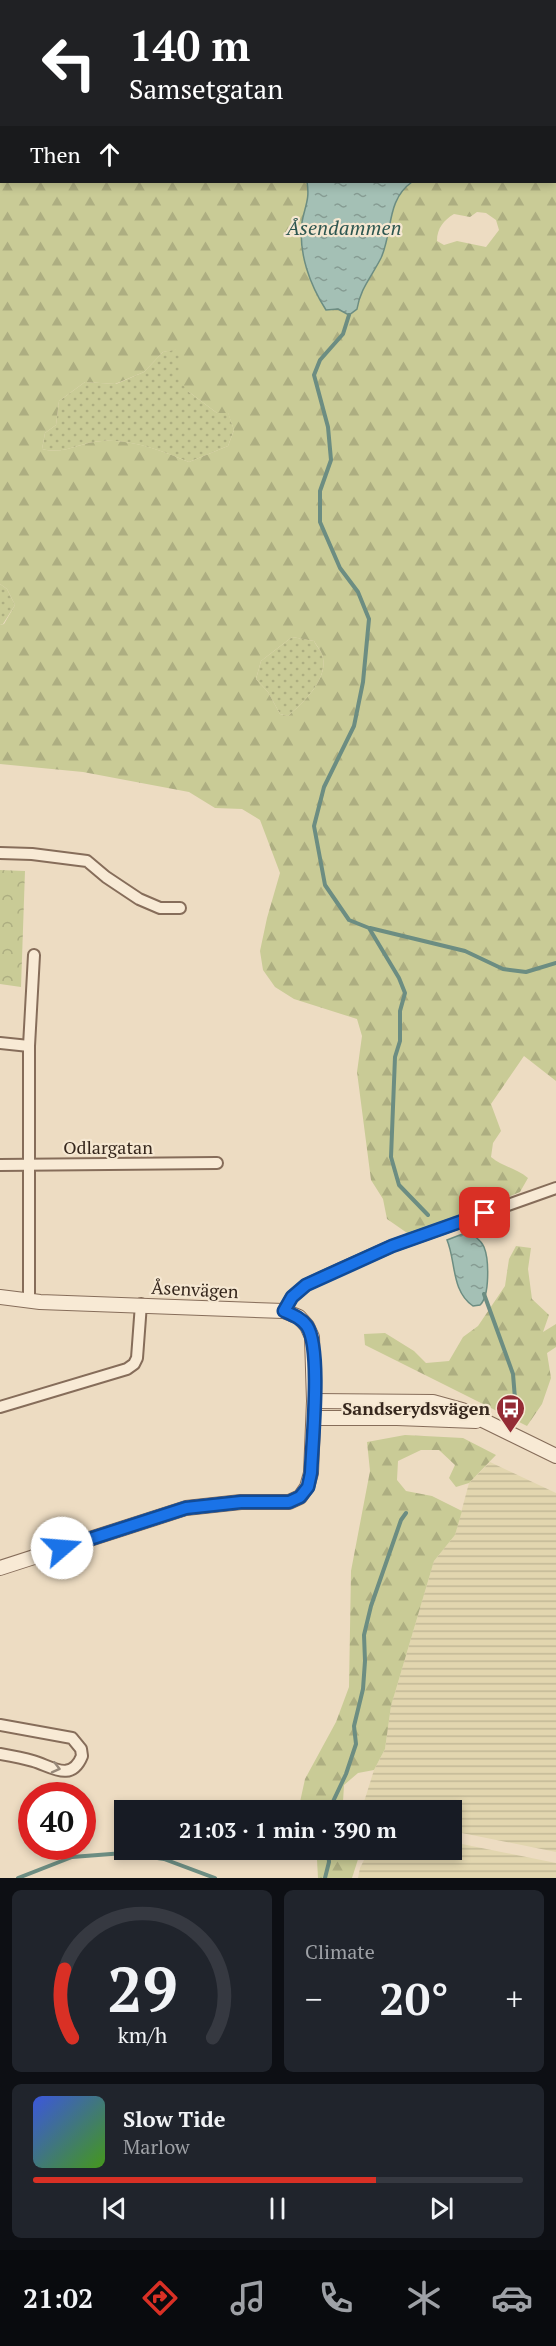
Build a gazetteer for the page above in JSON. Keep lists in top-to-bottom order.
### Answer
{
  "streets": {
    "street": ["Odlargatan", "Åsenvägen"]
  },
  "water": ["Åsendammen"],
  "places": {
    "bus stop": ["Sandserydsvägen"]
  },
  "page": {
    "turn": ["140 m", "Samsetgatan"],
    "then": "Then",
    "limit": "40",
    "trip": "21:03 · 1 min · 390 m",
    "tile": "Climate",
    "heat": ["−", "20°", "+"],
    "song": ["Slow Tide", "Marlow"],
    "tabs": "21:02",
    "gauge": ["29", "km/h"]
  }
}
